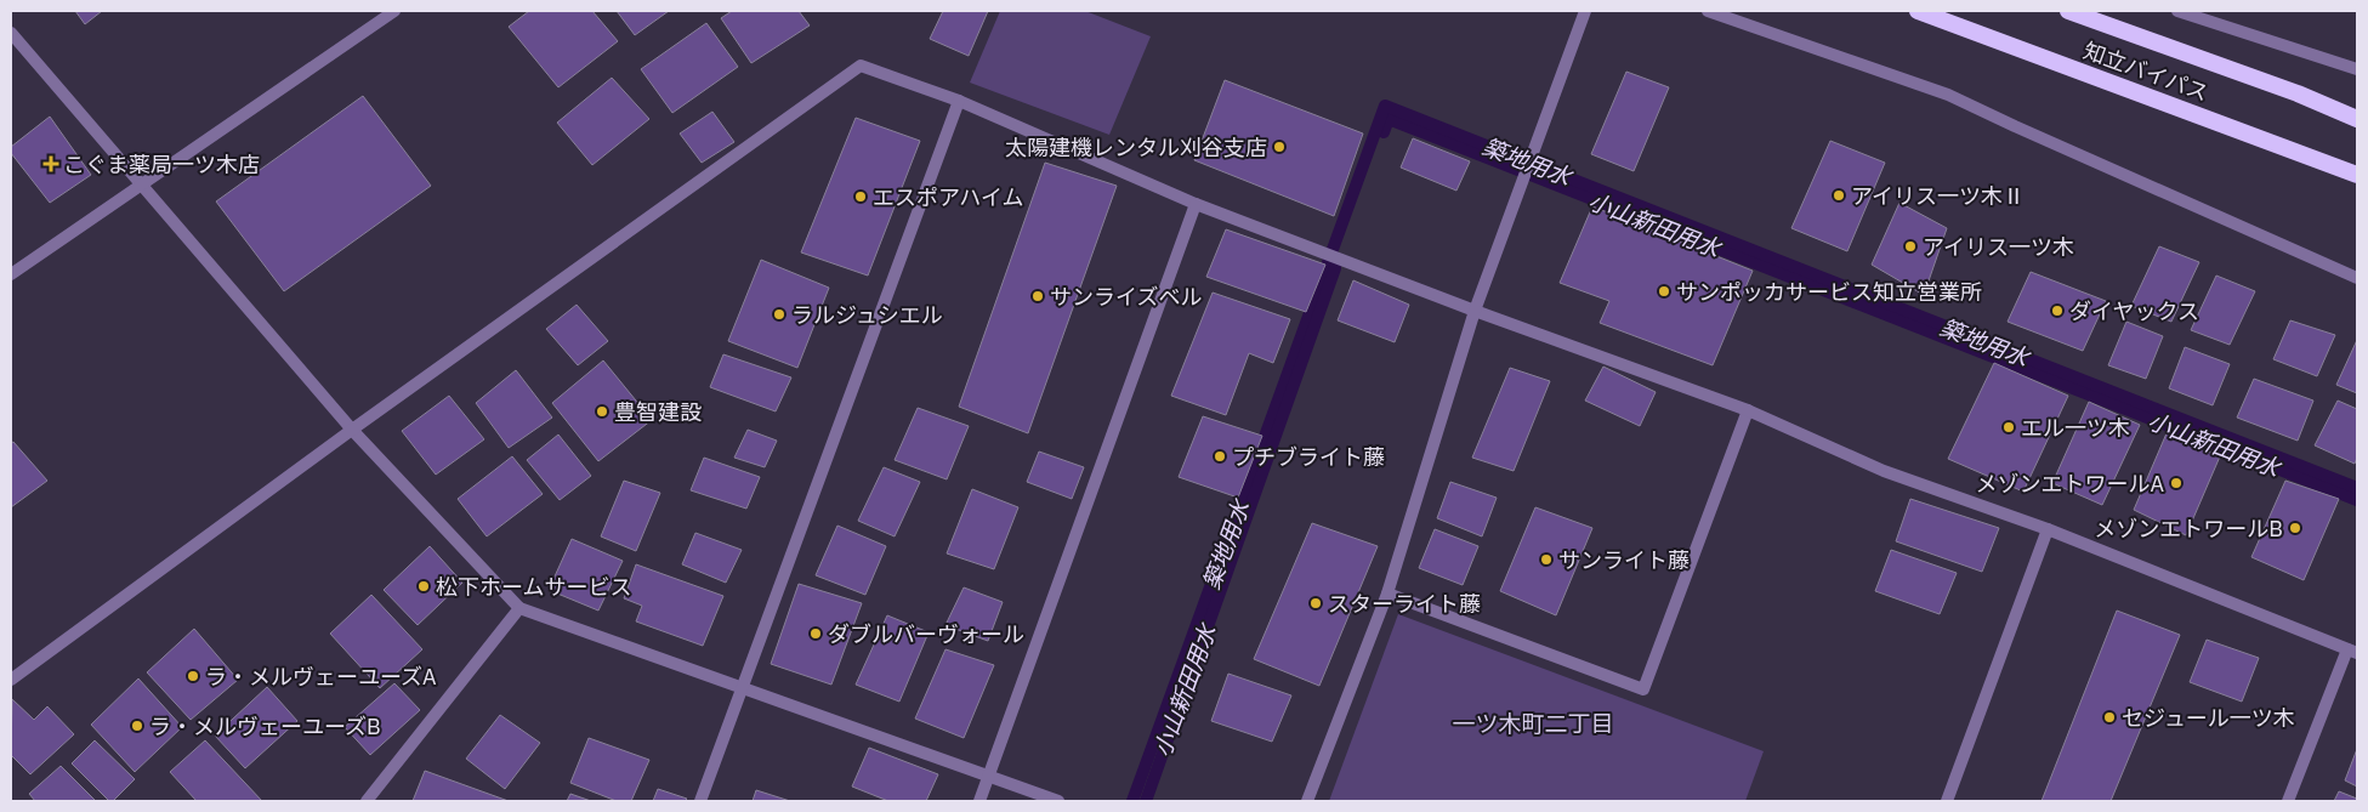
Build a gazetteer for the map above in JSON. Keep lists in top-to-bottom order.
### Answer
{
  "streets": {
    "highway": ["知立バイパス"]
  },
  "districts": ["一ツ木町二丁目"],
  "water": ["築地用水", "小山新田用水"],
  "places": {
    "other": [
      "太陽建機レンタル刈谷支店",
      "アイリス一ツ木Ⅱ",
      "エスポアハイム",
      "アイリス一ツ木",
      "サンポッカサービス知立営業所",
      "サンライズベル",
      "ダイヤックス",
      "ラルジュシエル",
      "豊智建設",
      "エル一ツ木",
      "プチブライト藤",
      "メゾンエトワールA",
      "メゾンエトワールB",
      "サンライト藤",
      "松下ホームサービス",
      "スターライト藤",
      "ダブルバーヴォール",
      "ラ・メルヴェーユーズA",
      "セジュール一ツ木",
      "ラ・メルヴェーユーズB"
    ],
    "health": ["こぐま薬局一ツ木店"]
  }
}
